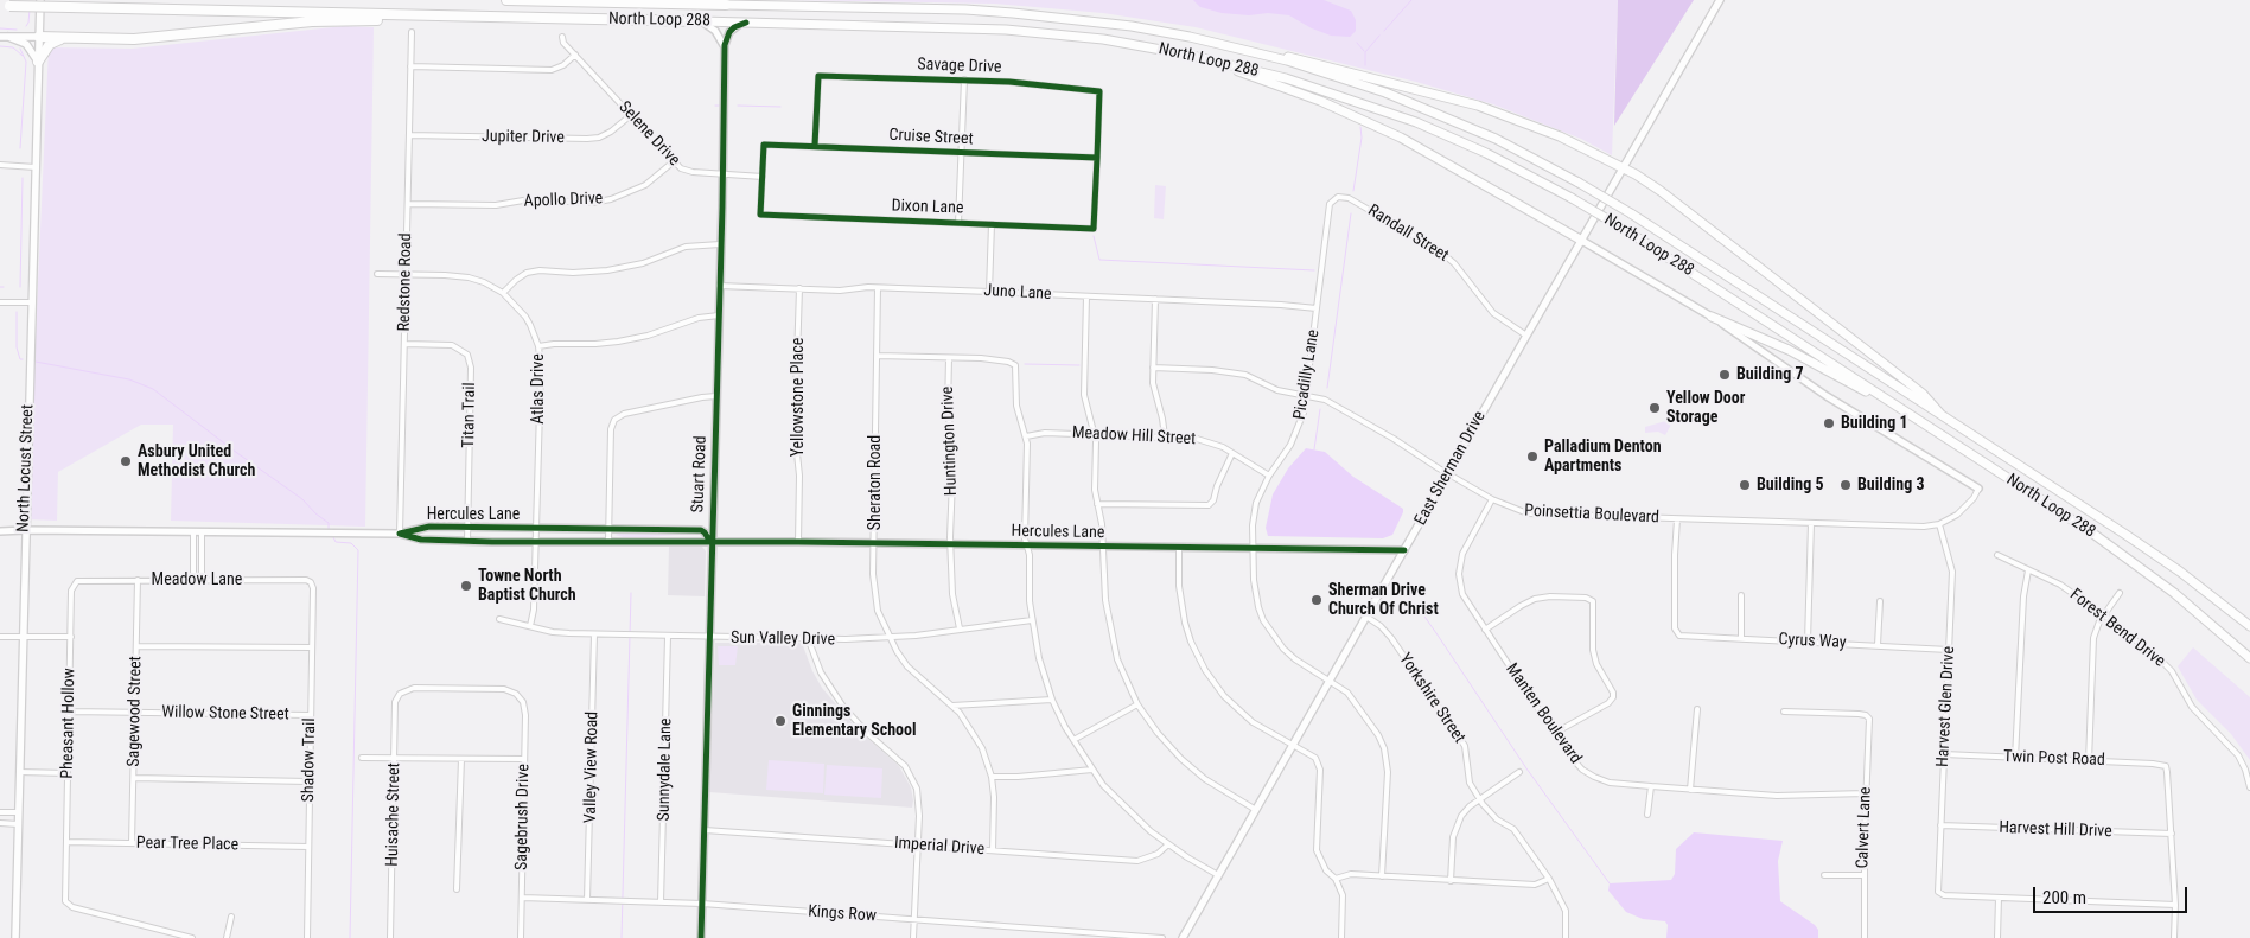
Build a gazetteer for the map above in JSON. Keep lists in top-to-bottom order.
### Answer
{
  "streets": {
    "highway": ["North Loop 288"],
    "main road": ["North Locust Street", "East Sherman Drive"],
    "street": [
      "Savage Drive",
      "Selene Drive",
      "Jupiter Drive",
      "Cruise Street",
      "Apollo Drive",
      "Dixon Lane",
      "Randall Street",
      "Redstone Road",
      "Juno Lane",
      "Picadilly Lane",
      "Atlas Drive",
      "Yellowstone Place",
      "Titan Trail",
      "Meadow Hill Street",
      "Huntington Drive",
      "Stuart Road",
      "Sheraton Road",
      "Hercules Lane",
      "Poinsettia Boulevard",
      "Meadow Lane",
      "Forest Bend Drive",
      "Sun Valley Drive",
      "Cyrus Way",
      "Yorkshire Street",
      "Harvest Glen Drive",
      "Sagewood Street",
      "Willow Stone Street",
      "Manten Boulevard",
      "Pheasant Hollow",
      "Twin Post Road",
      "Shadow Trail",
      "Valley View Road",
      "Sunnydale Lane",
      "Huisache Street",
      "Sagebrush Drive",
      "Calvert Lane",
      "Harvest Hill Drive",
      "Pear Tree Place",
      "Imperial Drive",
      "Kings Row"
    ]
  },
  "crossings": [
    ["North Loop 288", "East Sherman Drive"],
    ["North Loop 288", "Poinsettia Boulevard"],
    ["Savage Drive", "Cruise Street"],
    ["Savage Drive", "Dixon Lane"],
    ["Selene Drive", "Jupiter Drive"],
    ["Selene Drive", "Cruise Street"],
    ["Selene Drive", "Apollo Drive"],
    ["Selene Drive", "Dixon Lane"],
    ["Selene Drive", "Stuart Road"],
    ["Jupiter Drive", "Redstone Road"],
    ["Cruise Street", "Dixon Lane"],
    ["Apollo Drive", "Redstone Road"],
    ["Randall Street", "Picadilly Lane"],
    ["Randall Street", "East Sherman Drive"],
    ["Redstone Road", "Atlas Drive"],
    ["Redstone Road", "Titan Trail"],
    ["Redstone Road", "Hercules Lane"],
    ["Juno Lane", "Picadilly Lane"],
    ["Juno Lane", "Yellowstone Place"],
    ["Juno Lane", "Stuart Road"],
    ["Juno Lane", "Sheraton Road"],
    ["Picadilly Lane", "Meadow Hill Street"],
    ["Picadilly Lane", "East Sherman Drive"],
    ["Picadilly Lane", "Hercules Lane"],
    ["Picadilly Lane", "Poinsettia Boulevard"],
    ["Atlas Drive", "Hercules Lane"],
    ["Atlas Drive", "Sun Valley Drive"],
    ["Yellowstone Place", "Hercules Lane"],
    ["Titan Trail", "Hercules Lane"],
    ["Huntington Drive", "Hercules Lane"],
    ["Huntington Drive", "Sun Valley Drive"],
    ["North Locust Street", "Hercules Lane"],
    ["East Sherman Drive", "Hercules Lane"],
    ["East Sherman Drive", "Poinsettia Boulevard"],
    ["East Sherman Drive", "Yorkshire Street"],
    ["Stuart Road", "Hercules Lane"],
    ["Stuart Road", "Sun Valley Drive"],
    ["Stuart Road", "Imperial Drive"],
    ["Stuart Road", "Kings Row"],
    ["Sheraton Road", "Hercules Lane"],
    ["Sheraton Road", "Sun Valley Drive"],
    ["Sheraton Road", "Imperial Drive"],
    ["Poinsettia Boulevard", "Cyrus Way"],
    ["Poinsettia Boulevard", "Harvest Glen Drive"],
    ["Poinsettia Boulevard", "Manten Boulevard"],
    ["Meadow Lane", "Sagewood Street"],
    ["Meadow Lane", "Pheasant Hollow"],
    ["Meadow Lane", "Shadow Trail"],
    ["Sun Valley Drive", "Valley View Road"],
    ["Sun Valley Drive", "Sunnydale Lane"],
    ["Cyrus Way", "Harvest Glen Drive"],
    ["Harvest Glen Drive", "Twin Post Road"],
    ["Harvest Glen Drive", "Harvest Hill Drive"],
    ["Sagewood Street", "Willow Stone Street"],
    ["Sagewood Street", "Pear Tree Place"],
    ["Willow Stone Street", "Pheasant Hollow"],
    ["Willow Stone Street", "Shadow Trail"],
    ["Manten Boulevard", "Calvert Lane"],
    ["Pheasant Hollow", "Pear Tree Place"],
    ["Twin Post Road", "Harvest Hill Drive"],
    ["Shadow Trail", "Pear Tree Place"],
    ["Valley View Road", "Kings Row"],
    ["Sunnydale Lane", "Kings Row"],
    ["Huisache Street", "Sagebrush Drive"],
    ["Sagebrush Drive", "Kings Row"]
  ],
  "places": [
    "Building 7",
    "Yellow Door Storage",
    "Building 1",
    "Palladium Denton Apartments",
    "Asbury United Methodist Church",
    "Building 5",
    "Building 3",
    "Towne North Baptist Church",
    "Sherman Drive Church Of Christ",
    "Ginnings Elementary School"
  ],
  "scale_bar": "200 m"
}
